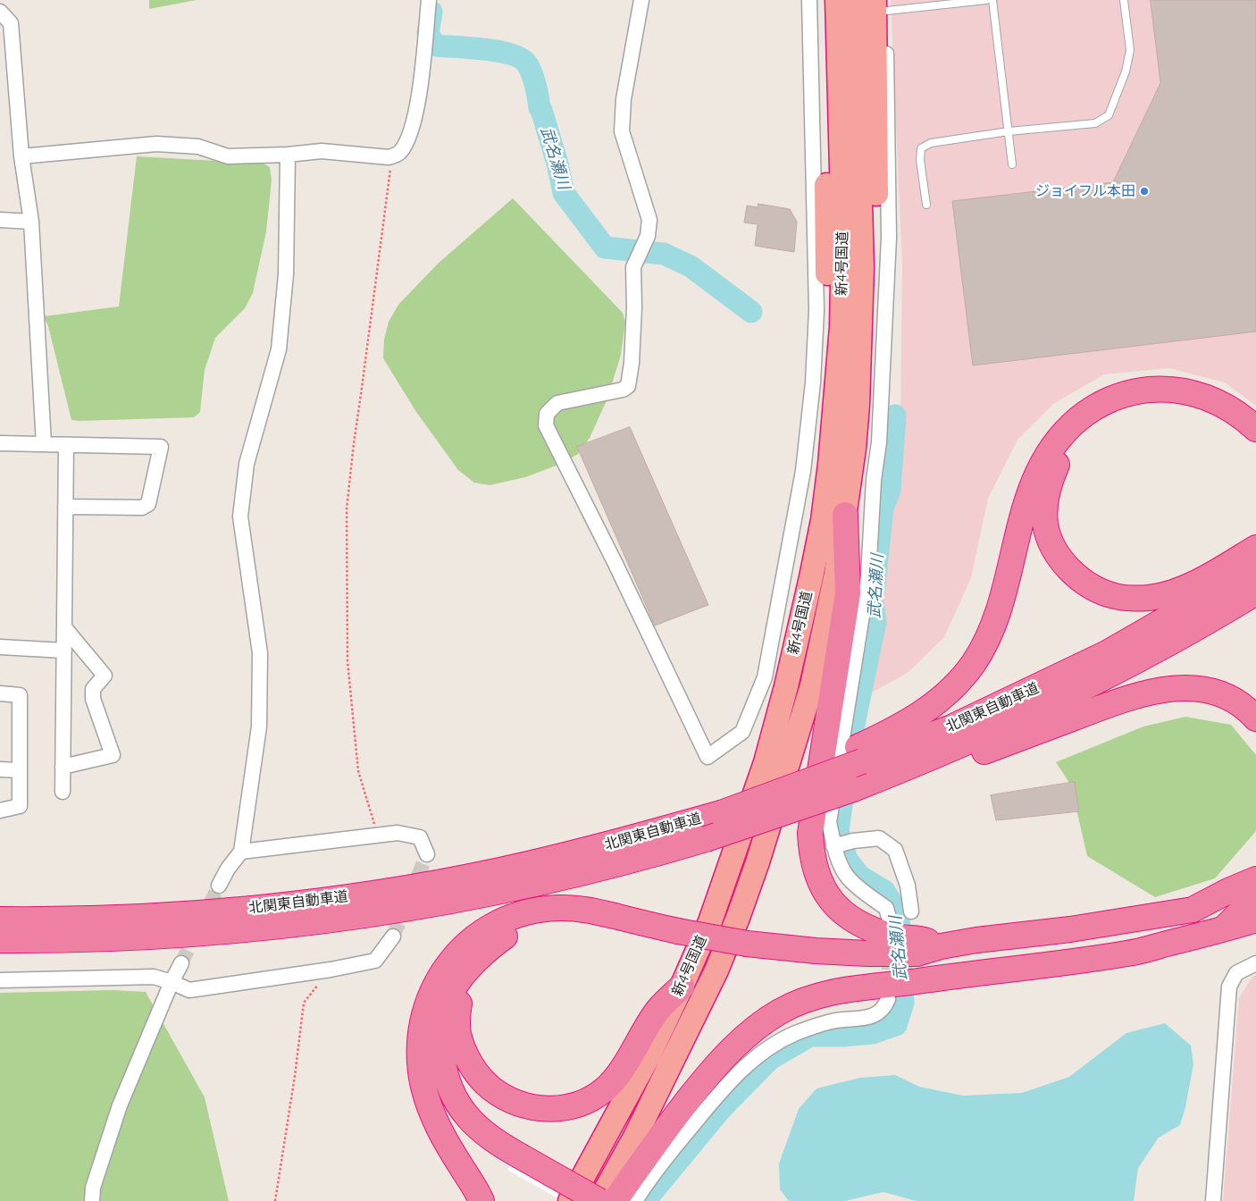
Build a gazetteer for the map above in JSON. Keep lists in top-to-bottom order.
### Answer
{
  "streets": {
    "highway": ["新4号国道", "北関東自動車道"]
  },
  "water": ["武名瀬川"],
  "places": ["ジョイフル本田"]
}
